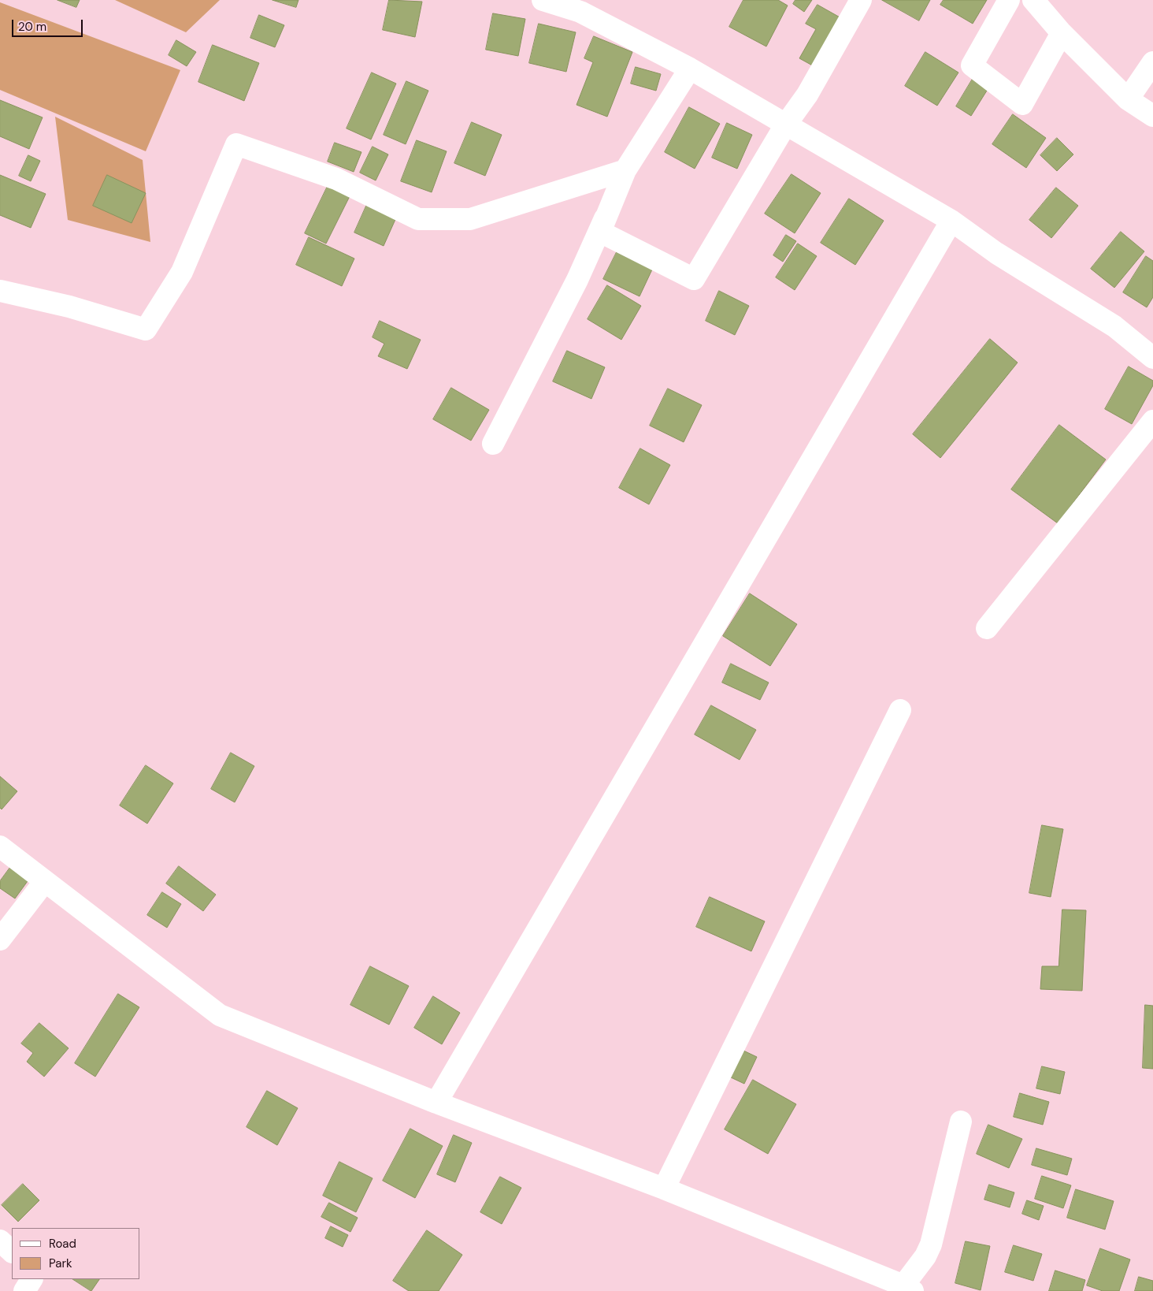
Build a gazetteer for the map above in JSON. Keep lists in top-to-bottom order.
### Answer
{
  "legend": ["Road", "Park"],
  "scale_bar": "20 m"
}
